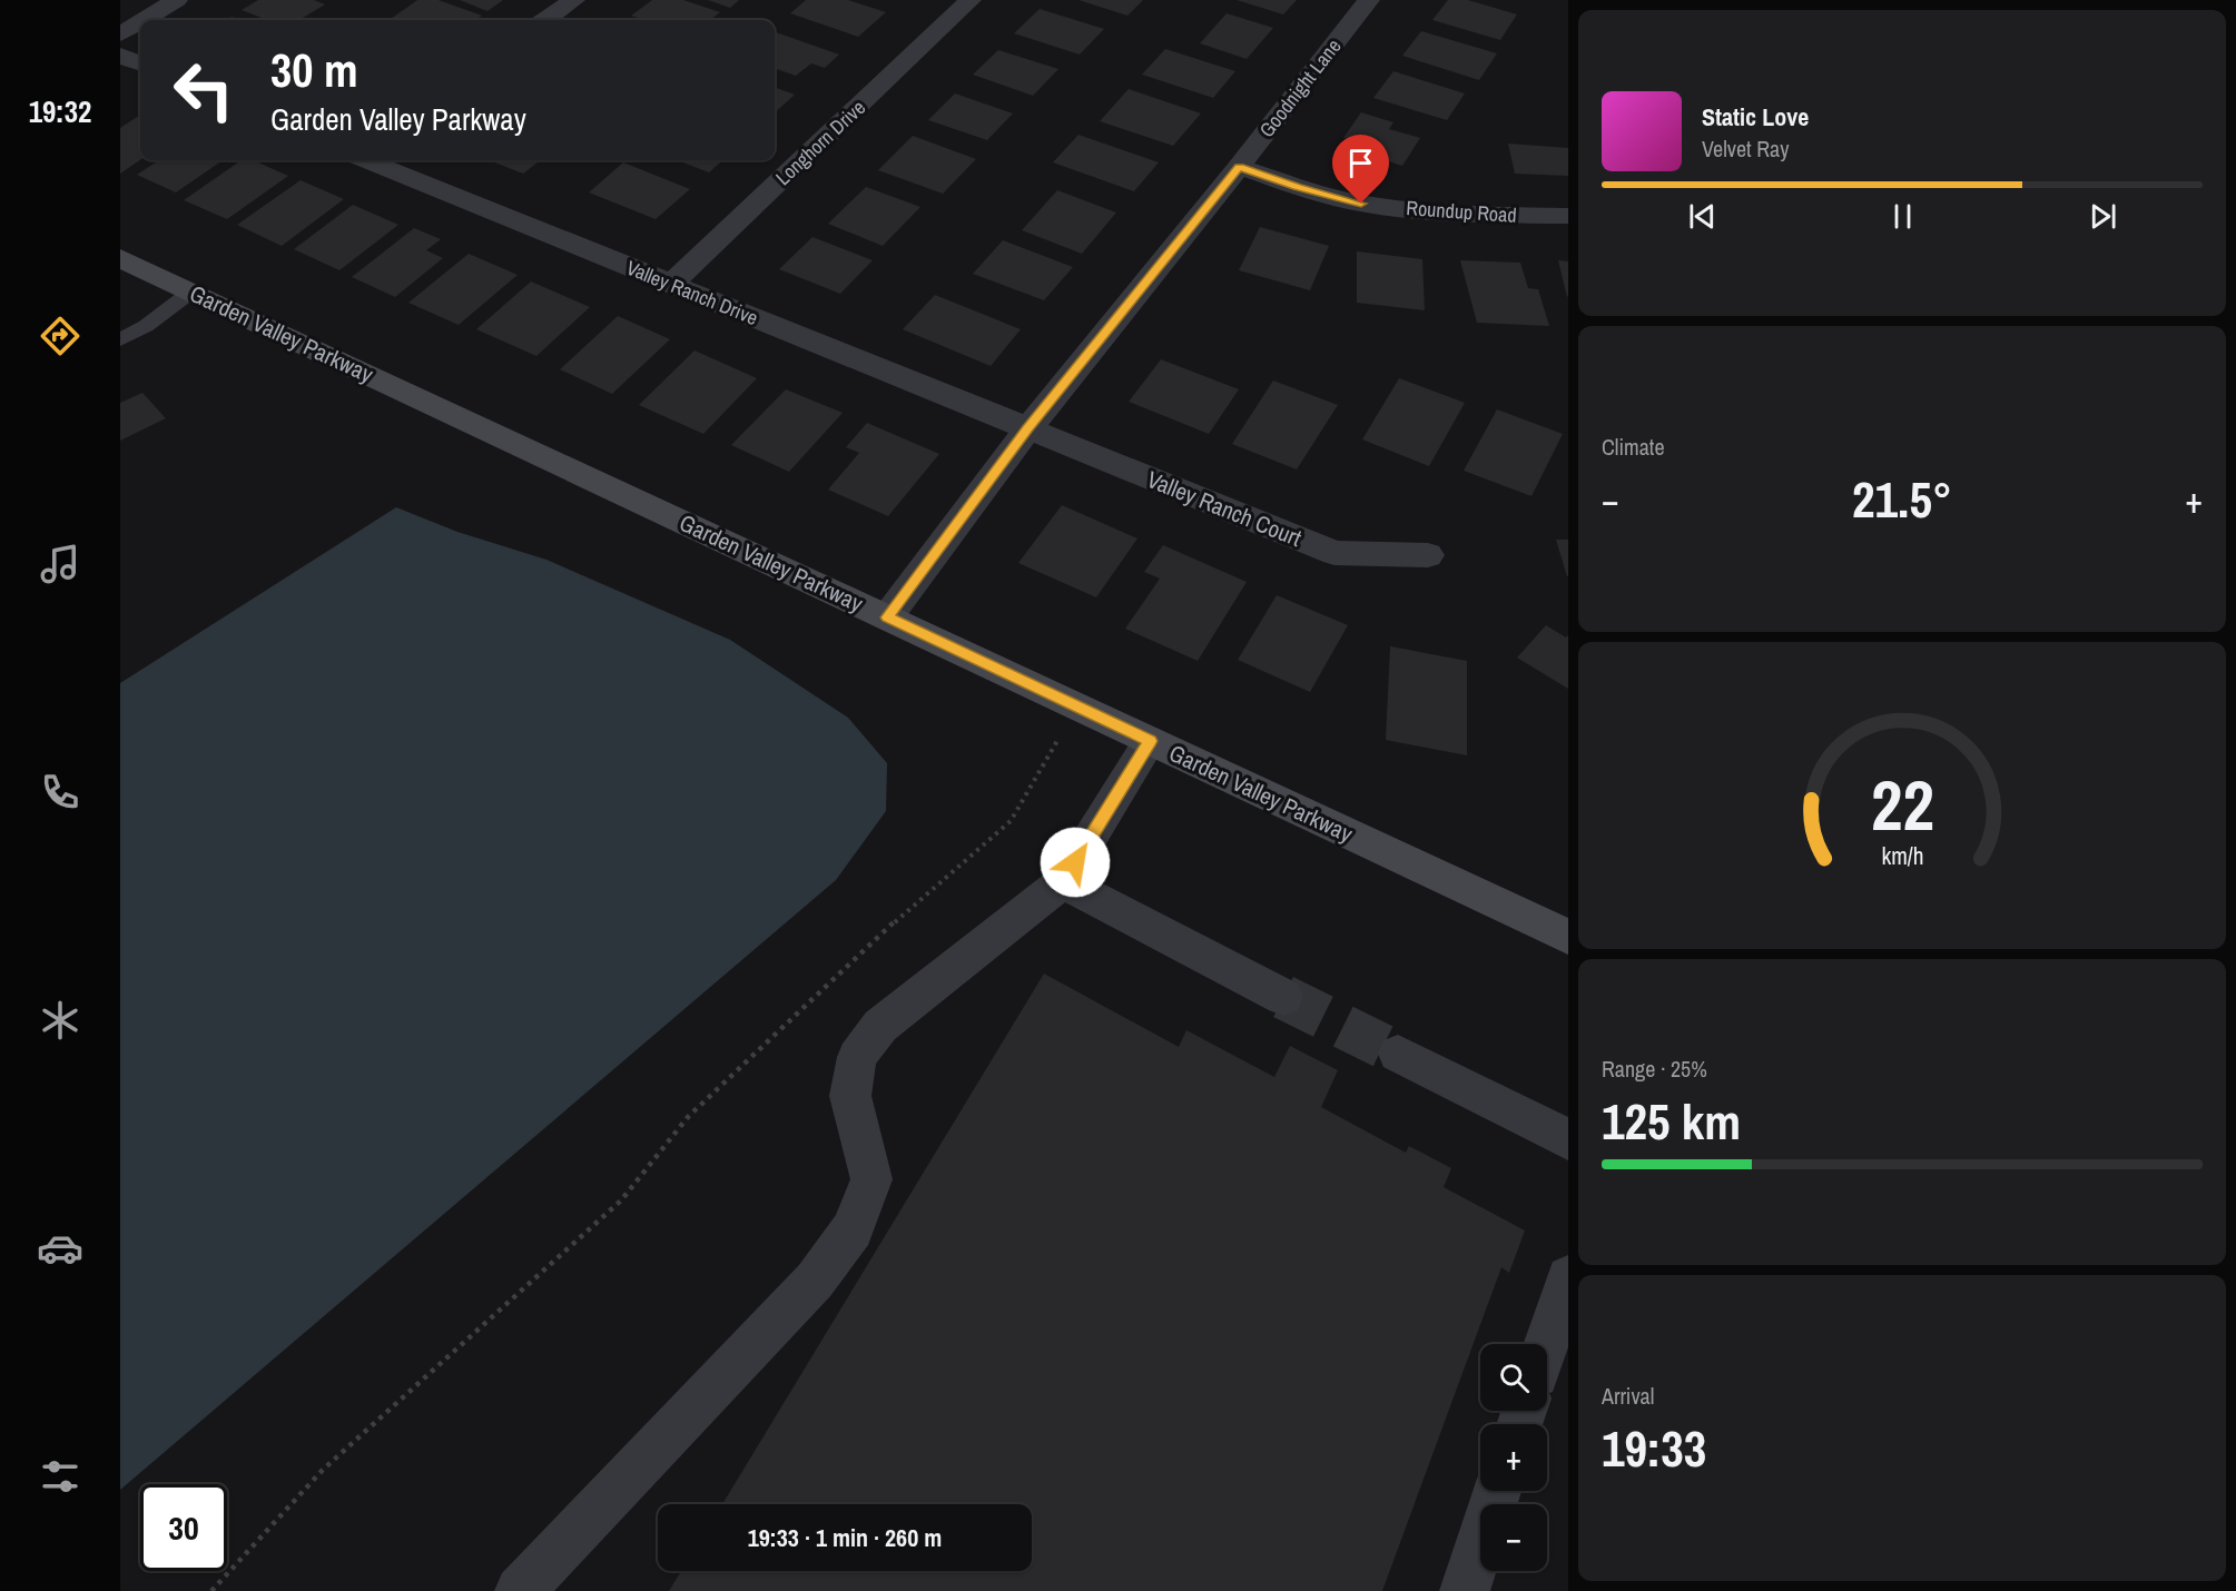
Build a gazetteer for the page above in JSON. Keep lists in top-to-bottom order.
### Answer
{
  "streets": {
    "street": [
      "Goodnight Lane",
      "Longhorn Drive",
      "Roundup Road",
      "Valley Ranch Drive",
      "Garden Valley Parkway",
      "Valley Ranch Court"
    ]
  },
  "crossings": [
    ["Goodnight Lane", "Roundup Road"],
    ["Goodnight Lane", "Valley Ranch Drive"],
    ["Goodnight Lane", "Garden Valley Parkway"],
    ["Goodnight Lane", "Valley Ranch Court"],
    ["Longhorn Drive", "Valley Ranch Drive"],
    ["Valley Ranch Drive", "Valley Ranch Court"]
  ],
  "page": {
    "tabs": "19:32",
    "turn": ["30 m", "Garden Valley Parkway"],
    "song": ["Static Love", "Velvet Ray"],
    "tile": [
      "Climate",
      ["Range · 25%", "125 km"],
      ["Arrival", "19:33"]
    ],
    "heat": ["−", "21.5°", "+"],
    "map_buttons": ["+", "−"],
    "limit": "30",
    "trip": "19:33 · 1 min · 260 m",
    "gauge": ["22", "km/h"]
  }
}
